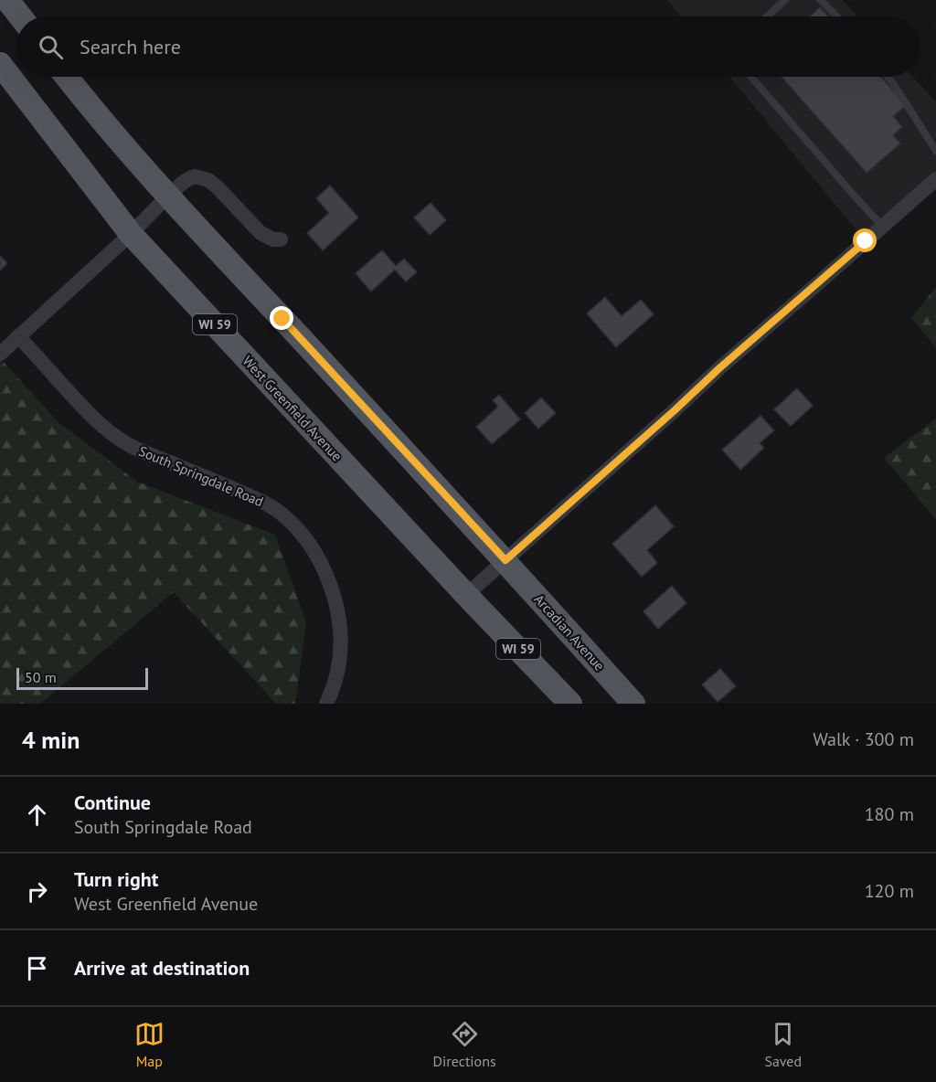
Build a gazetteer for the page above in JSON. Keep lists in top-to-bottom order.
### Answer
{
  "streets": {
    "main road": ["WI 59", "West Greenfield Avenue", "Arcadian Avenue"],
    "street": ["South Springdale Road"]
  },
  "crossings": [
    ["WI 59", "West Greenfield Avenue"]
  ],
  "scale_bar": "50 m",
  "page": {
    "search": "Search here",
    "scale": "50 m",
    "heading": ["4 min", "Walk · 300 m"],
    "list": [
      ["Continue", "South Springdale Road", "180 m"],
      ["Turn right", "West Greenfield Avenue", "120 m"],
      "Arrive at destination"
    ],
    "nav": ["Map", "Directions", "Saved"]
  }
}
